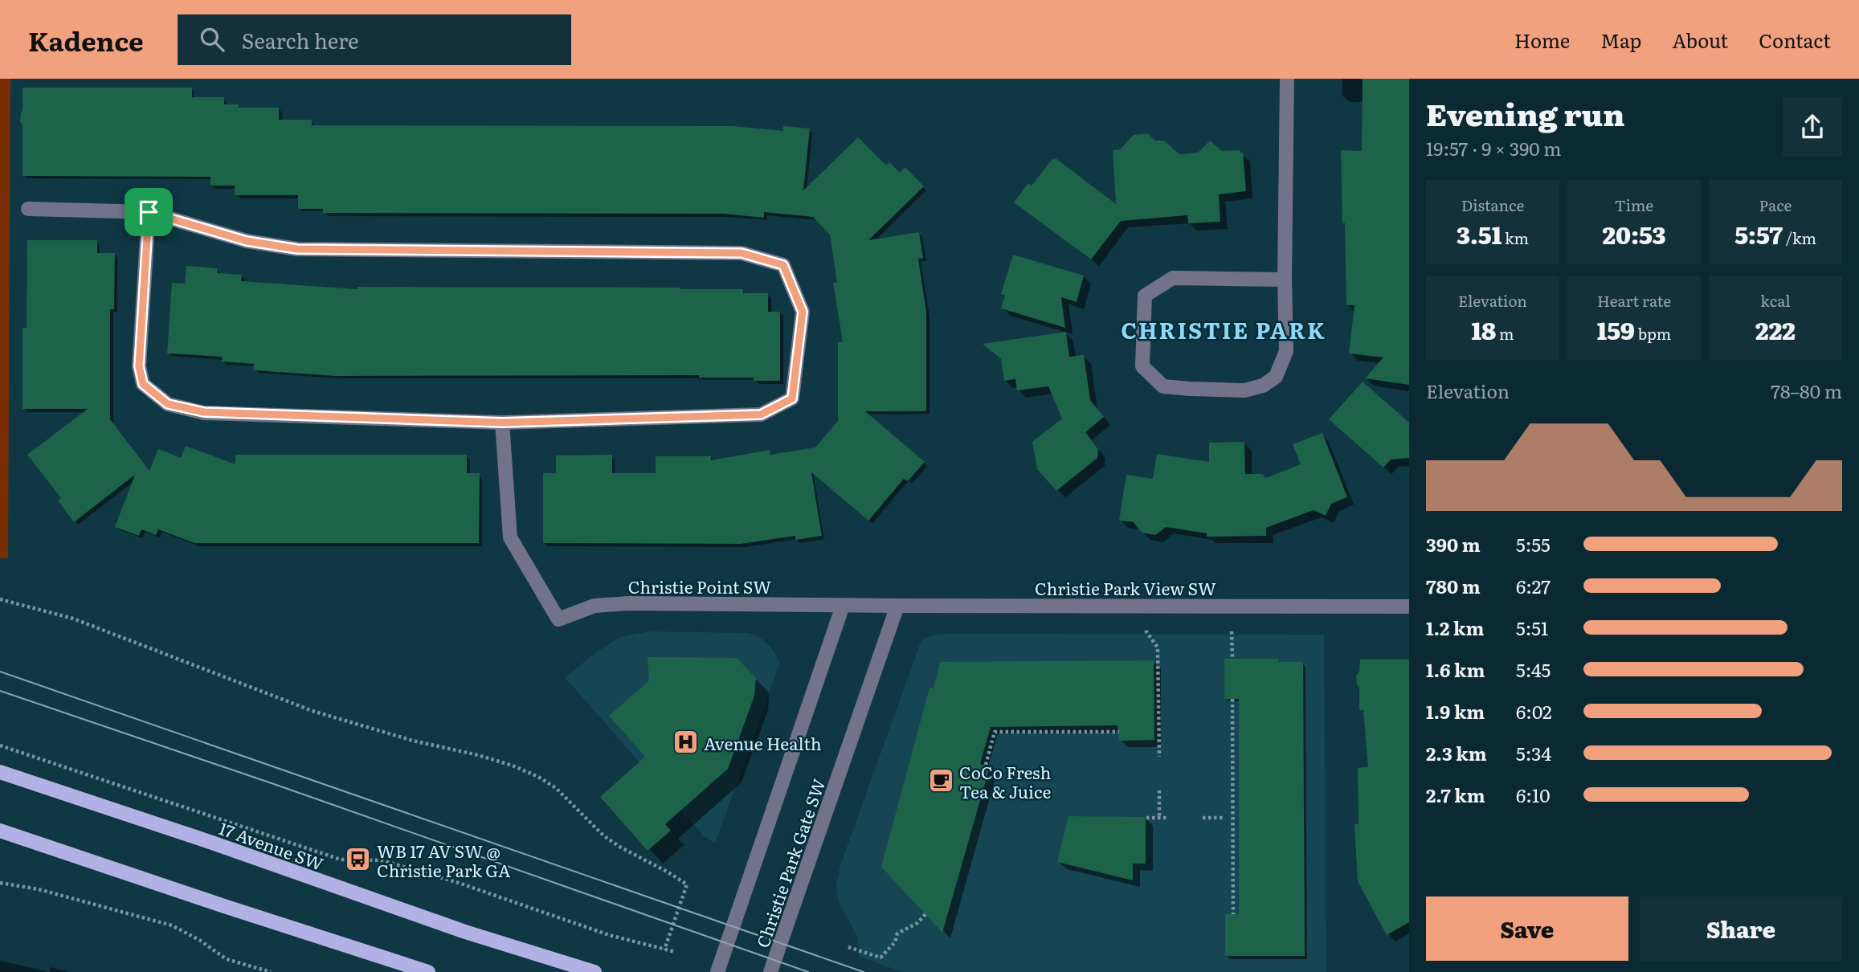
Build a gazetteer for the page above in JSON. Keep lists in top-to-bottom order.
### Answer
{
  "streets": {
    "main road": ["17 Avenue SW"],
    "street": ["Christie Point SW", "Christie Park View SW", "Christie Park Gate SW"]
  },
  "crossings": [
    ["Christie Point SW", "Christie Park View SW"],
    ["Christie Point SW", "Christie Park Gate SW"],
    ["Christie Park View SW", "Christie Park Gate SW"]
  ],
  "districts": ["CHRISTIE PARK"],
  "places": {
    "hospital": ["Avenue Health"],
    "cafe": ["CoCo Fresh Tea & Juice"],
    "bus stop": ["WB 17 AV SW @ Christie Park GA"]
  },
  "page": {
    "header": "Kadence",
    "search": "Search here",
    "nav": [
      "Home",
      "Map",
      "About",
      "Contact"
    ],
    "heading": ["Evening run", "19:57 · 9 × 390 m"],
    "stats": [
      ["Distance", "3.51 km"],
      ["Time", "20:53"],
      ["Pace", "5:57 /km"],
      ["Elevation", "18 m"],
      ["Heart rate", "159 bpm"],
      ["kcal", "222"]
    ],
    "chart": ["Elevation", "78–80 m"],
    "list": [
      {
        "name": "390 m",
        "note": "5:55"
      },
      {
        "name": "780 m",
        "note": "6:27"
      },
      {
        "name": "1.2 km",
        "note": "5:51"
      },
      {
        "name": "1.6 km",
        "note": "5:45"
      },
      {
        "name": "1.9 km",
        "note": "6:02"
      },
      {
        "name": "2.3 km",
        "note": "5:34"
      },
      {
        "name": "2.7 km",
        "note": "6:10"
      }
    ],
    "buttons": ["Save", "Share"]
  }
}
